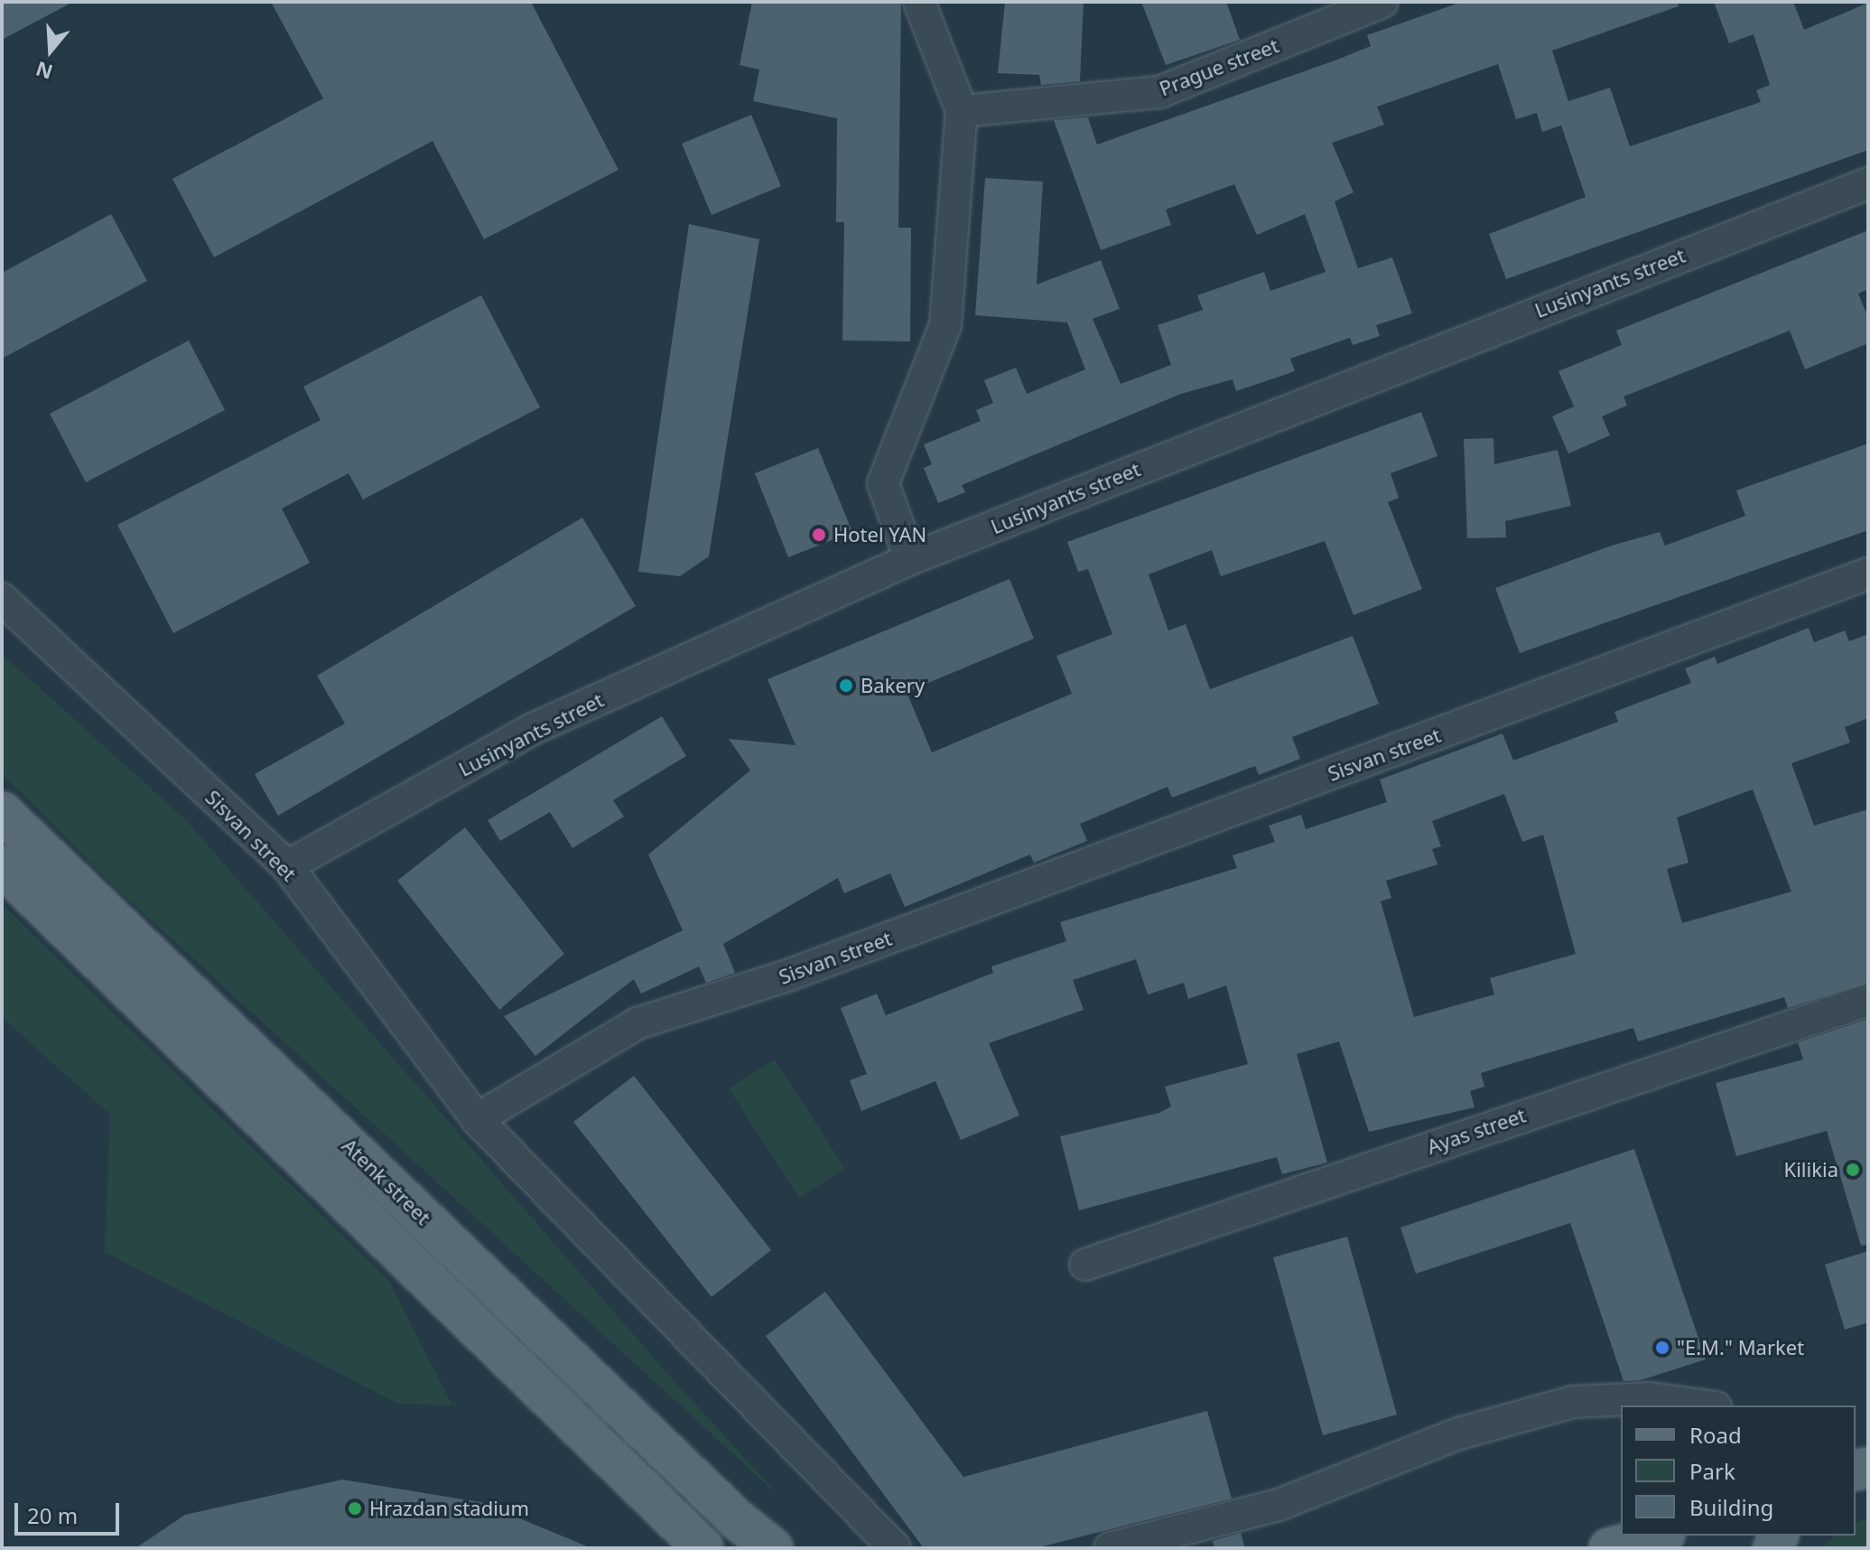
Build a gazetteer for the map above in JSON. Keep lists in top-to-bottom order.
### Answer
{
  "streets": {
    "main road": ["Atenk street"],
    "street": [
      "Prague street",
      "Lusinyants street",
      "Sisvan street",
      "Ayas street"
    ]
  },
  "crossings": [
    ["Lusinyants street", "Sisvan street"]
  ],
  "places": [
    "Hotel YAN",
    "Bakery",
    "Kilikia",
    "\"E.M.\" Market",
    "Hrazdan stadium"
  ],
  "legend": ["Road", "Park", "Building"],
  "scale_bar": "20 m",
  "north": "bottom"
}
